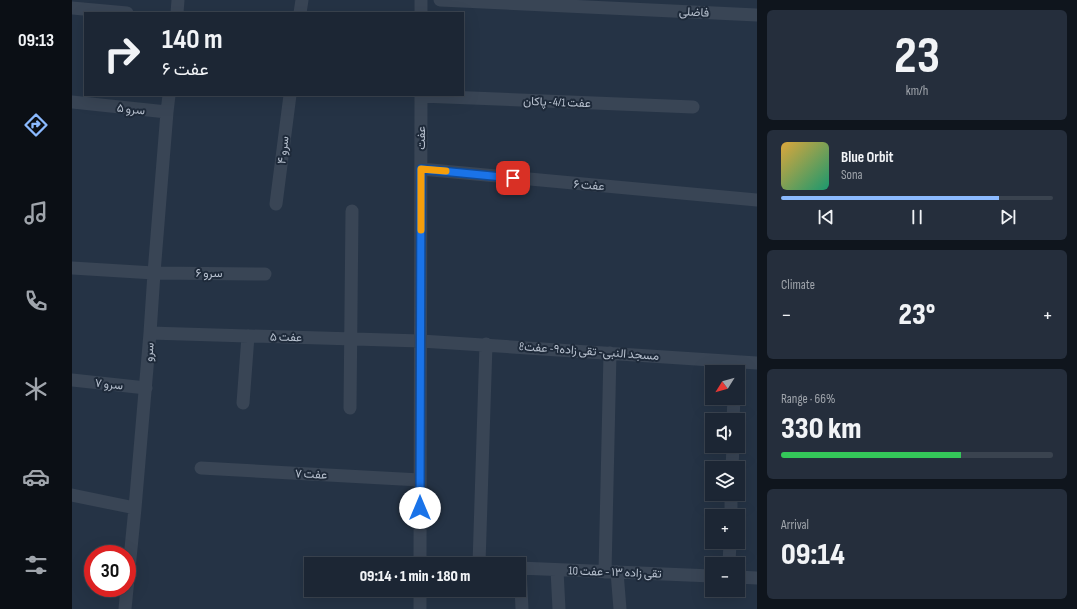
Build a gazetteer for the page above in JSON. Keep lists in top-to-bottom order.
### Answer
{
  "streets": {
    "street": [
      "فاضلی",
      "عفت 4/1- پاکان",
      "سرو ۵",
      "عفت",
      "سرو ۴",
      "عفت ۶",
      "سرو ۶",
      "عفت ۵",
      "مسجد النبی- تقی زاده۹- عفت8",
      "سرو",
      "سرو ۷",
      "عفت ۷",
      "تقی زاده ۱۳ - عفت 10"
    ]
  },
  "crossings": [
    ["عفت 4/1- پاکان", "عفت"],
    ["سرو ۵", "سرو"],
    ["عفت", "عفت ۶"],
    ["عفت", "عفت ۵"],
    ["عفت", "مسجد النبی- تقی زاده۹- عفت8"],
    ["عفت", "عفت ۷"],
    ["سرو ۶", "سرو"],
    ["عفت ۵", "مسجد النبی- تقی زاده۹- عفت8"],
    ["عفت ۵", "سرو"],
    ["سرو", "سرو ۷"]
  ],
  "north": "bottom left",
  "page": {
    "tabs": "09:13",
    "tile": [
      ["23", "km/h"],
      "Climate",
      ["Range · 66%", "330 km"],
      ["Arrival", "09:14"]
    ],
    "turn": ["140 m", "عفت ۶"],
    "song": ["Blue Orbit", "Sona"],
    "heat": ["−", "23°", "+"],
    "map_buttons": ["+", "−"],
    "limit": "30",
    "trip": "09:14 · 1 min · 180 m"
  }
}
